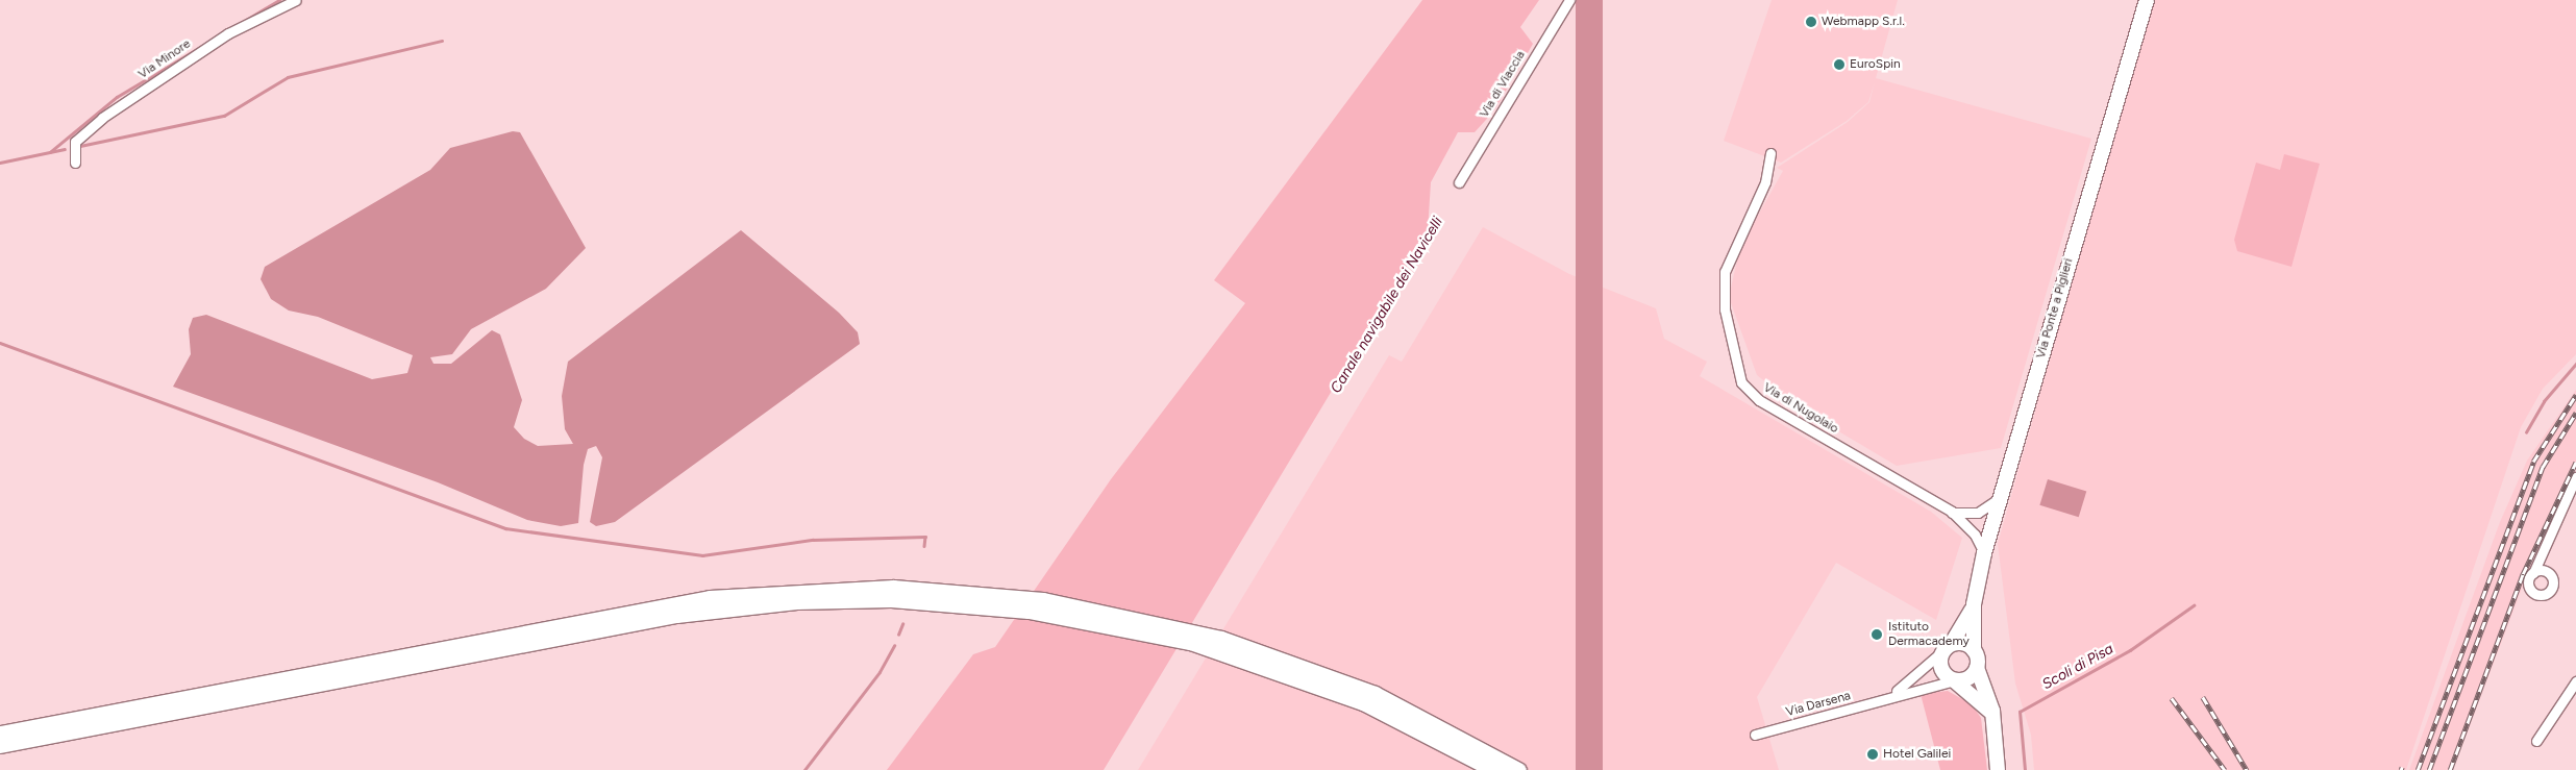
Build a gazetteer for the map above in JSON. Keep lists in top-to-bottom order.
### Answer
{
  "streets": {
    "main road": ["Via Ponte a Piglieri"],
    "street": [
      "Via Minore",
      "Via di Viaccia",
      "Via di Nugolaio",
      "Via Darsena"
    ]
  },
  "crossings": [
    ["Via Ponte a Piglieri", "Via di Nugolaio"],
    ["Via Ponte a Piglieri", "Via Darsena"]
  ],
  "water": ["Canale navigabile dei Navicelli", "Scoli di Pisa"],
  "places": [
    "Webmapp S.r.l.",
    "EuroSpin",
    "Istituto Dermacademy",
    "Hotel Galilei"
  ]
}
